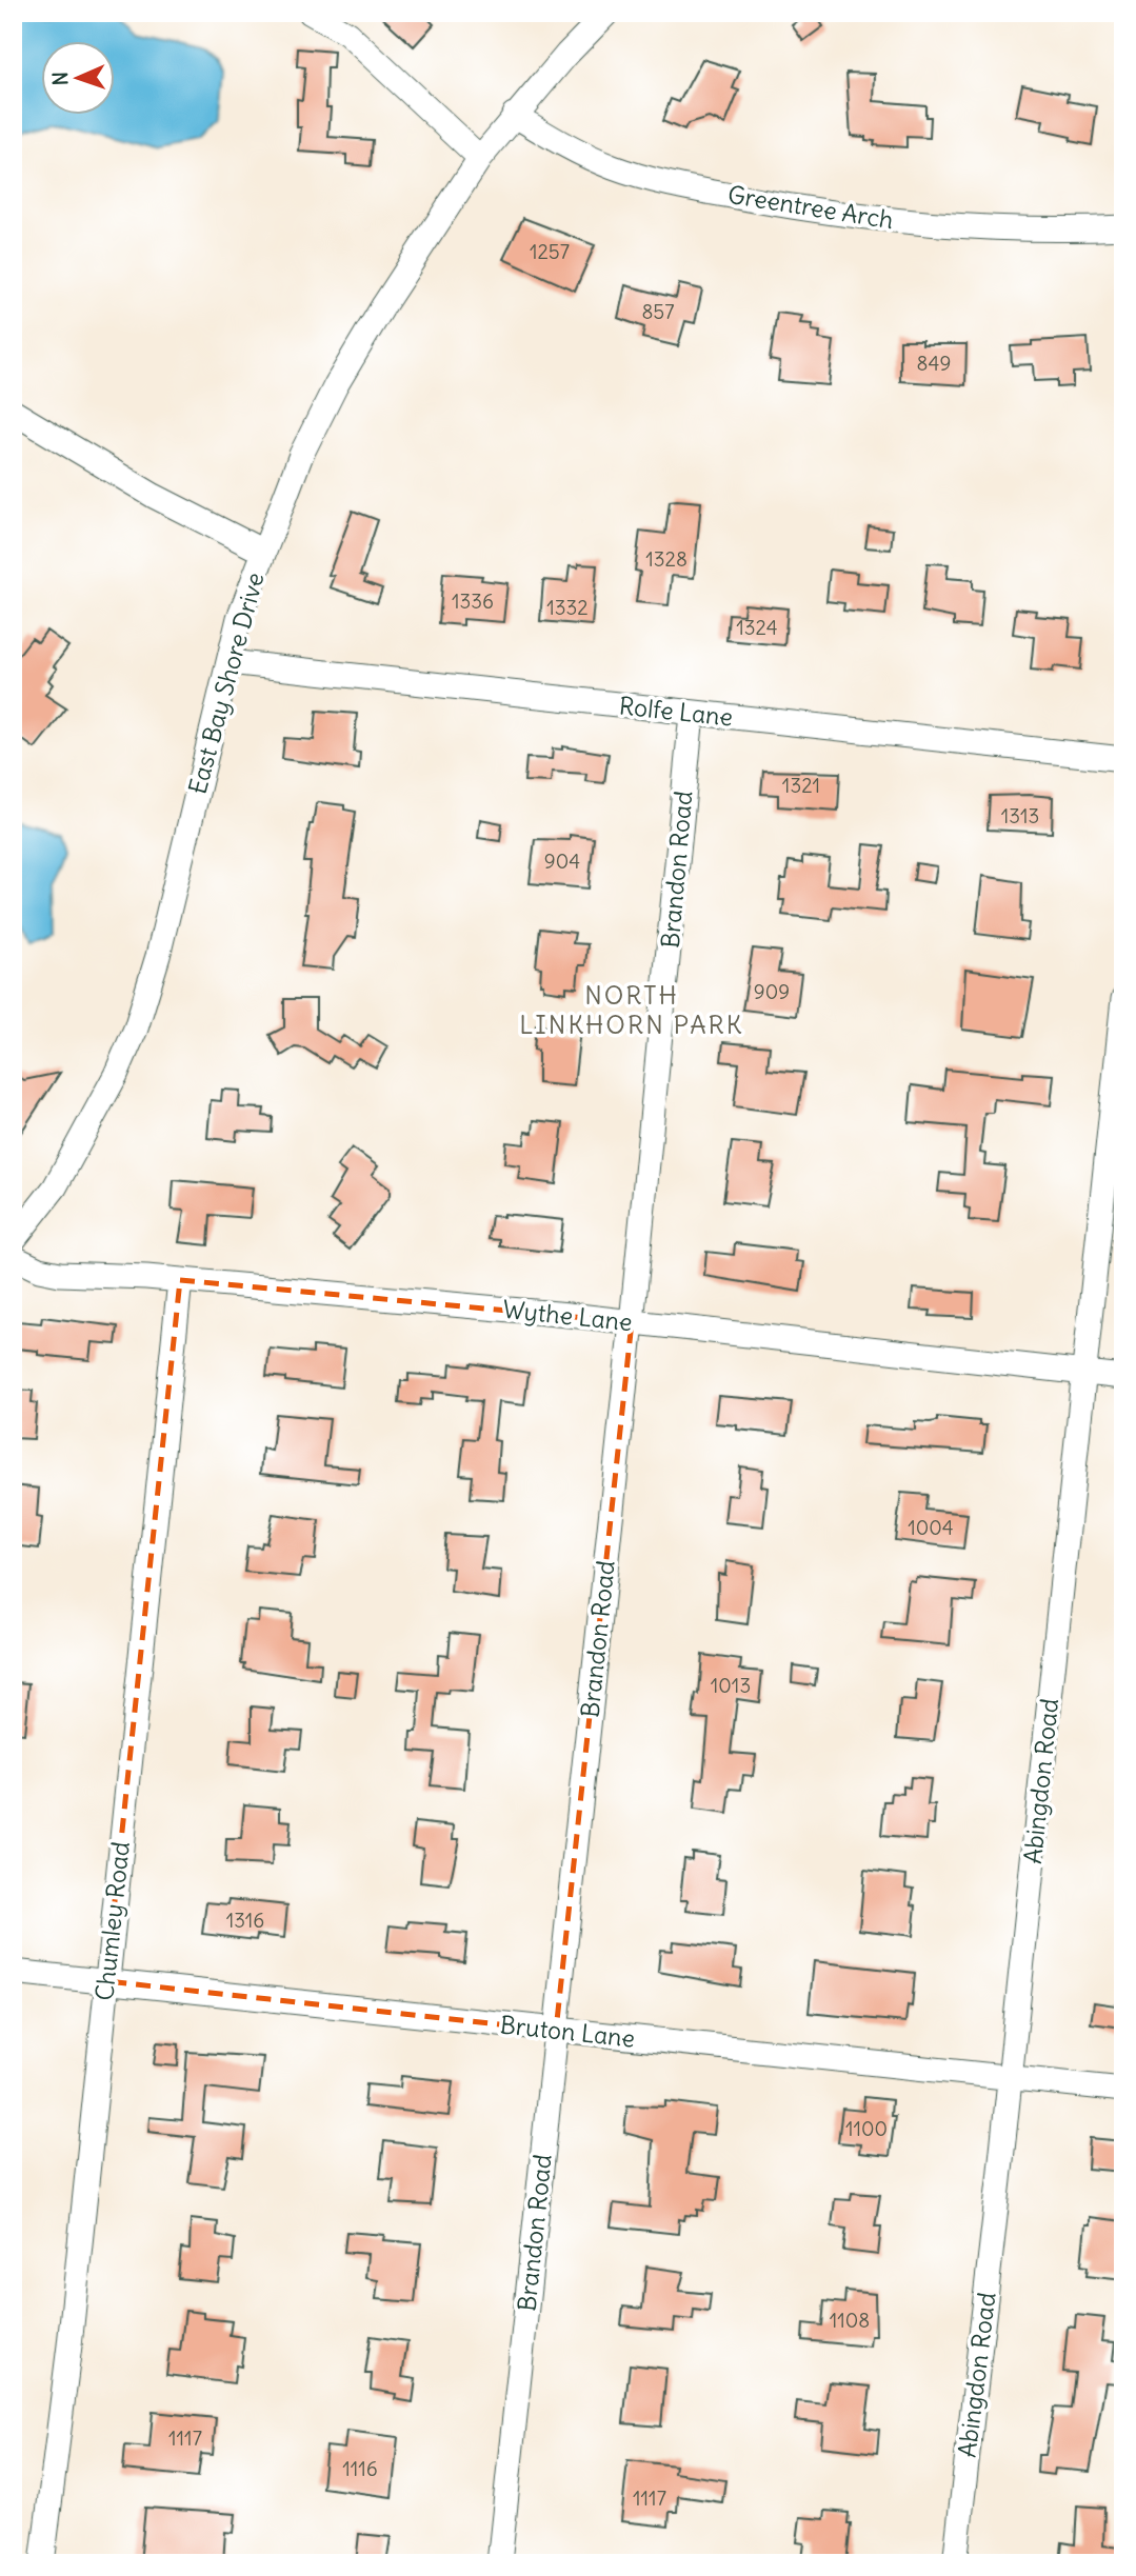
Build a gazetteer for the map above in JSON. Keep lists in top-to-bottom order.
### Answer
{
  "streets": {
    "street": [
      "Greentree Arch",
      "East Bay Shore Drive",
      "Rolfe Lane",
      "Brandon Road",
      "Wythe Lane",
      "Abingdon Road",
      "Chumley Road",
      "Bruton Lane"
    ]
  },
  "crossings": [
    ["Greentree Arch", "East Bay Shore Drive"],
    ["East Bay Shore Drive", "Rolfe Lane"],
    ["Rolfe Lane", "Brandon Road"],
    ["Brandon Road", "Wythe Lane"],
    ["Brandon Road", "Bruton Lane"],
    ["Wythe Lane", "Abingdon Road"],
    ["Wythe Lane", "Chumley Road"],
    ["Abingdon Road", "Bruton Lane"],
    ["Chumley Road", "Bruton Lane"]
  ],
  "districts": ["NORTH LINKHORN PARK"],
  "house_numbers": [
    "1257",
    "857",
    "849",
    "1328",
    "1336",
    "1332",
    "1324",
    "1321",
    "1313",
    "904",
    "909",
    "1004",
    "1013",
    "1316",
    "1100",
    "1108",
    "1117",
    "1116",
    "1117"
  ],
  "north": "left"
}
